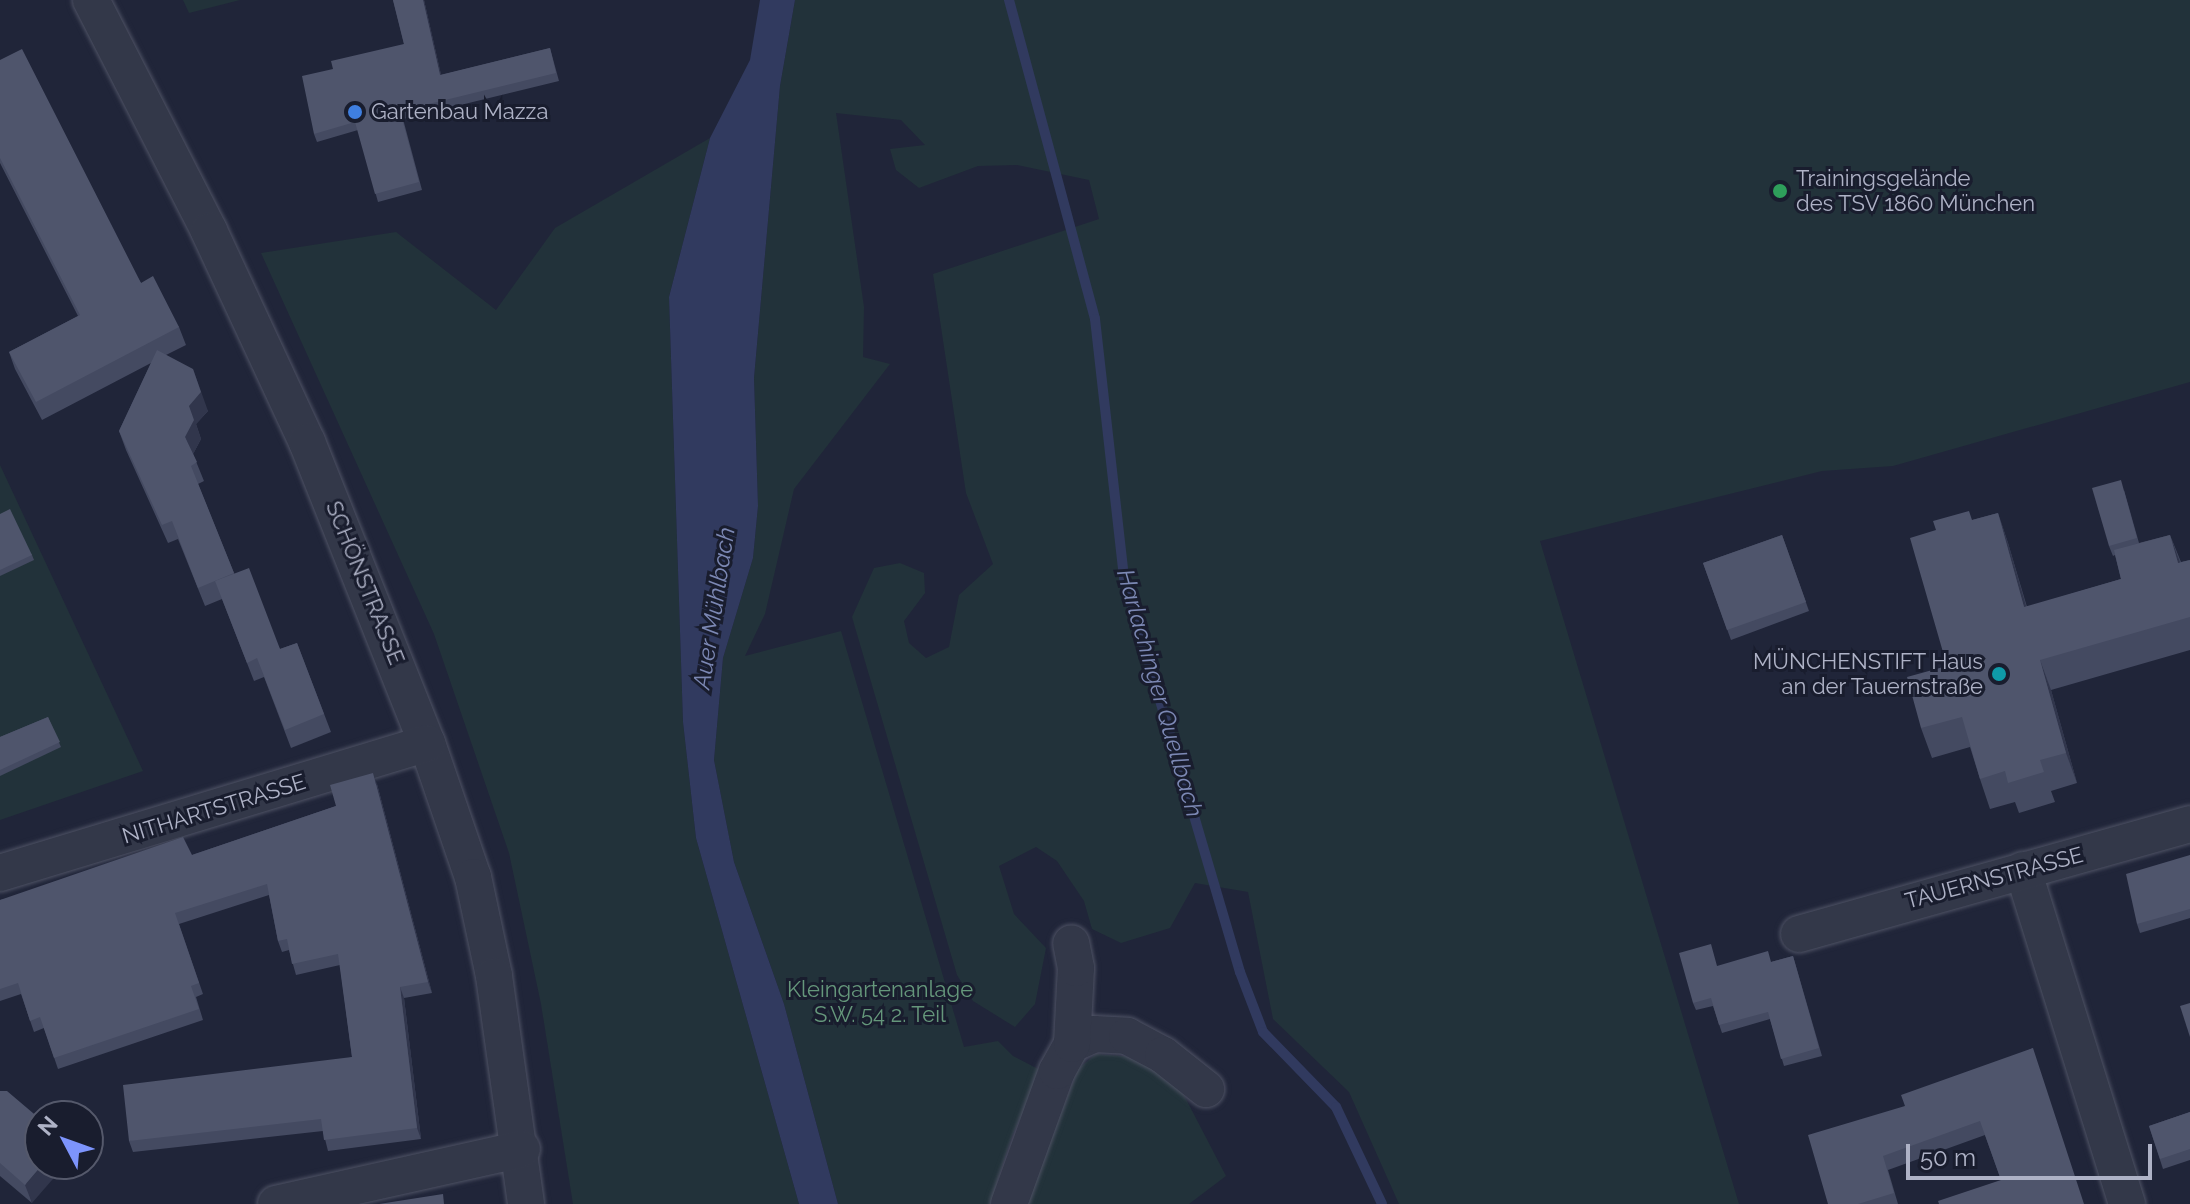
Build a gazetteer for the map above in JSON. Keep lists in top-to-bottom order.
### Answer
{
  "streets": {
    "street": ["SCHÖNSTRASSE", "NITHARTSTRASSE", "TAUERNSTRASSE"]
  },
  "crossings": [
    ["SCHÖNSTRASSE", "NITHARTSTRASSE"]
  ],
  "water": ["Auer Mühlbach", "Harlachinger Quellbach"],
  "parks": ["Kleingartenanlage S.W. 54 2. Teil"],
  "places": ["Gartenbau Mazza", "Trainingsgelände des TSV 1860 München", "MÜNCHENSTIFT Haus an der Tauernstraße"],
  "scale_bar": "50 m",
  "north": "top left"
}
